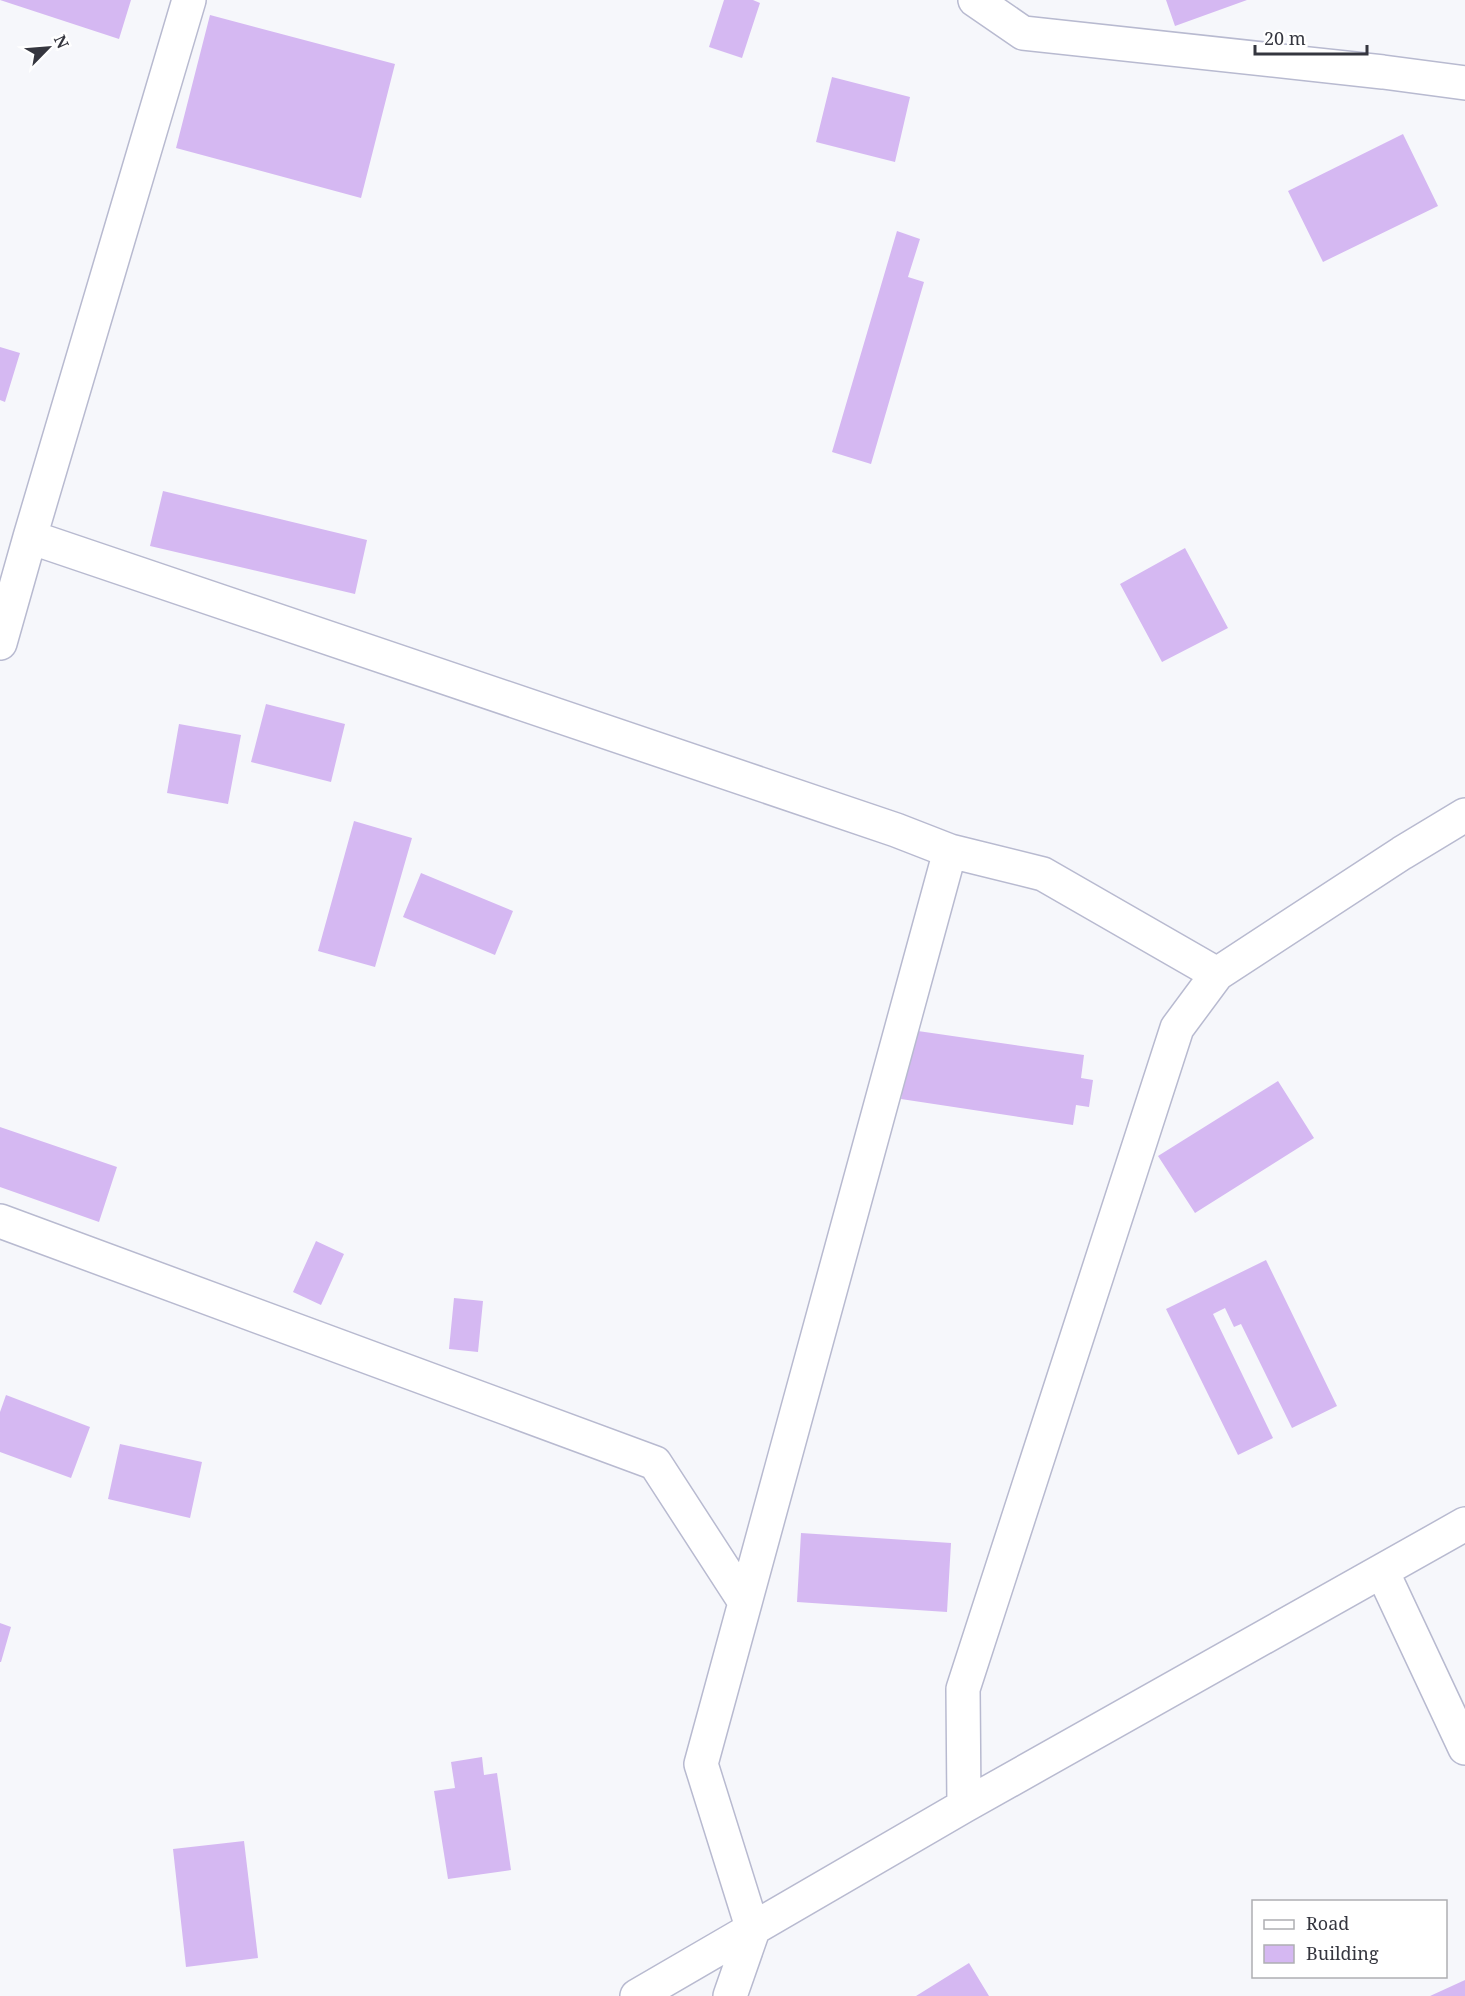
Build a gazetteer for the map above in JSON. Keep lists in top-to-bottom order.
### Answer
{
  "legend": ["Road", "Building"],
  "scale_bar": "20 m",
  "north": "top right"
}
